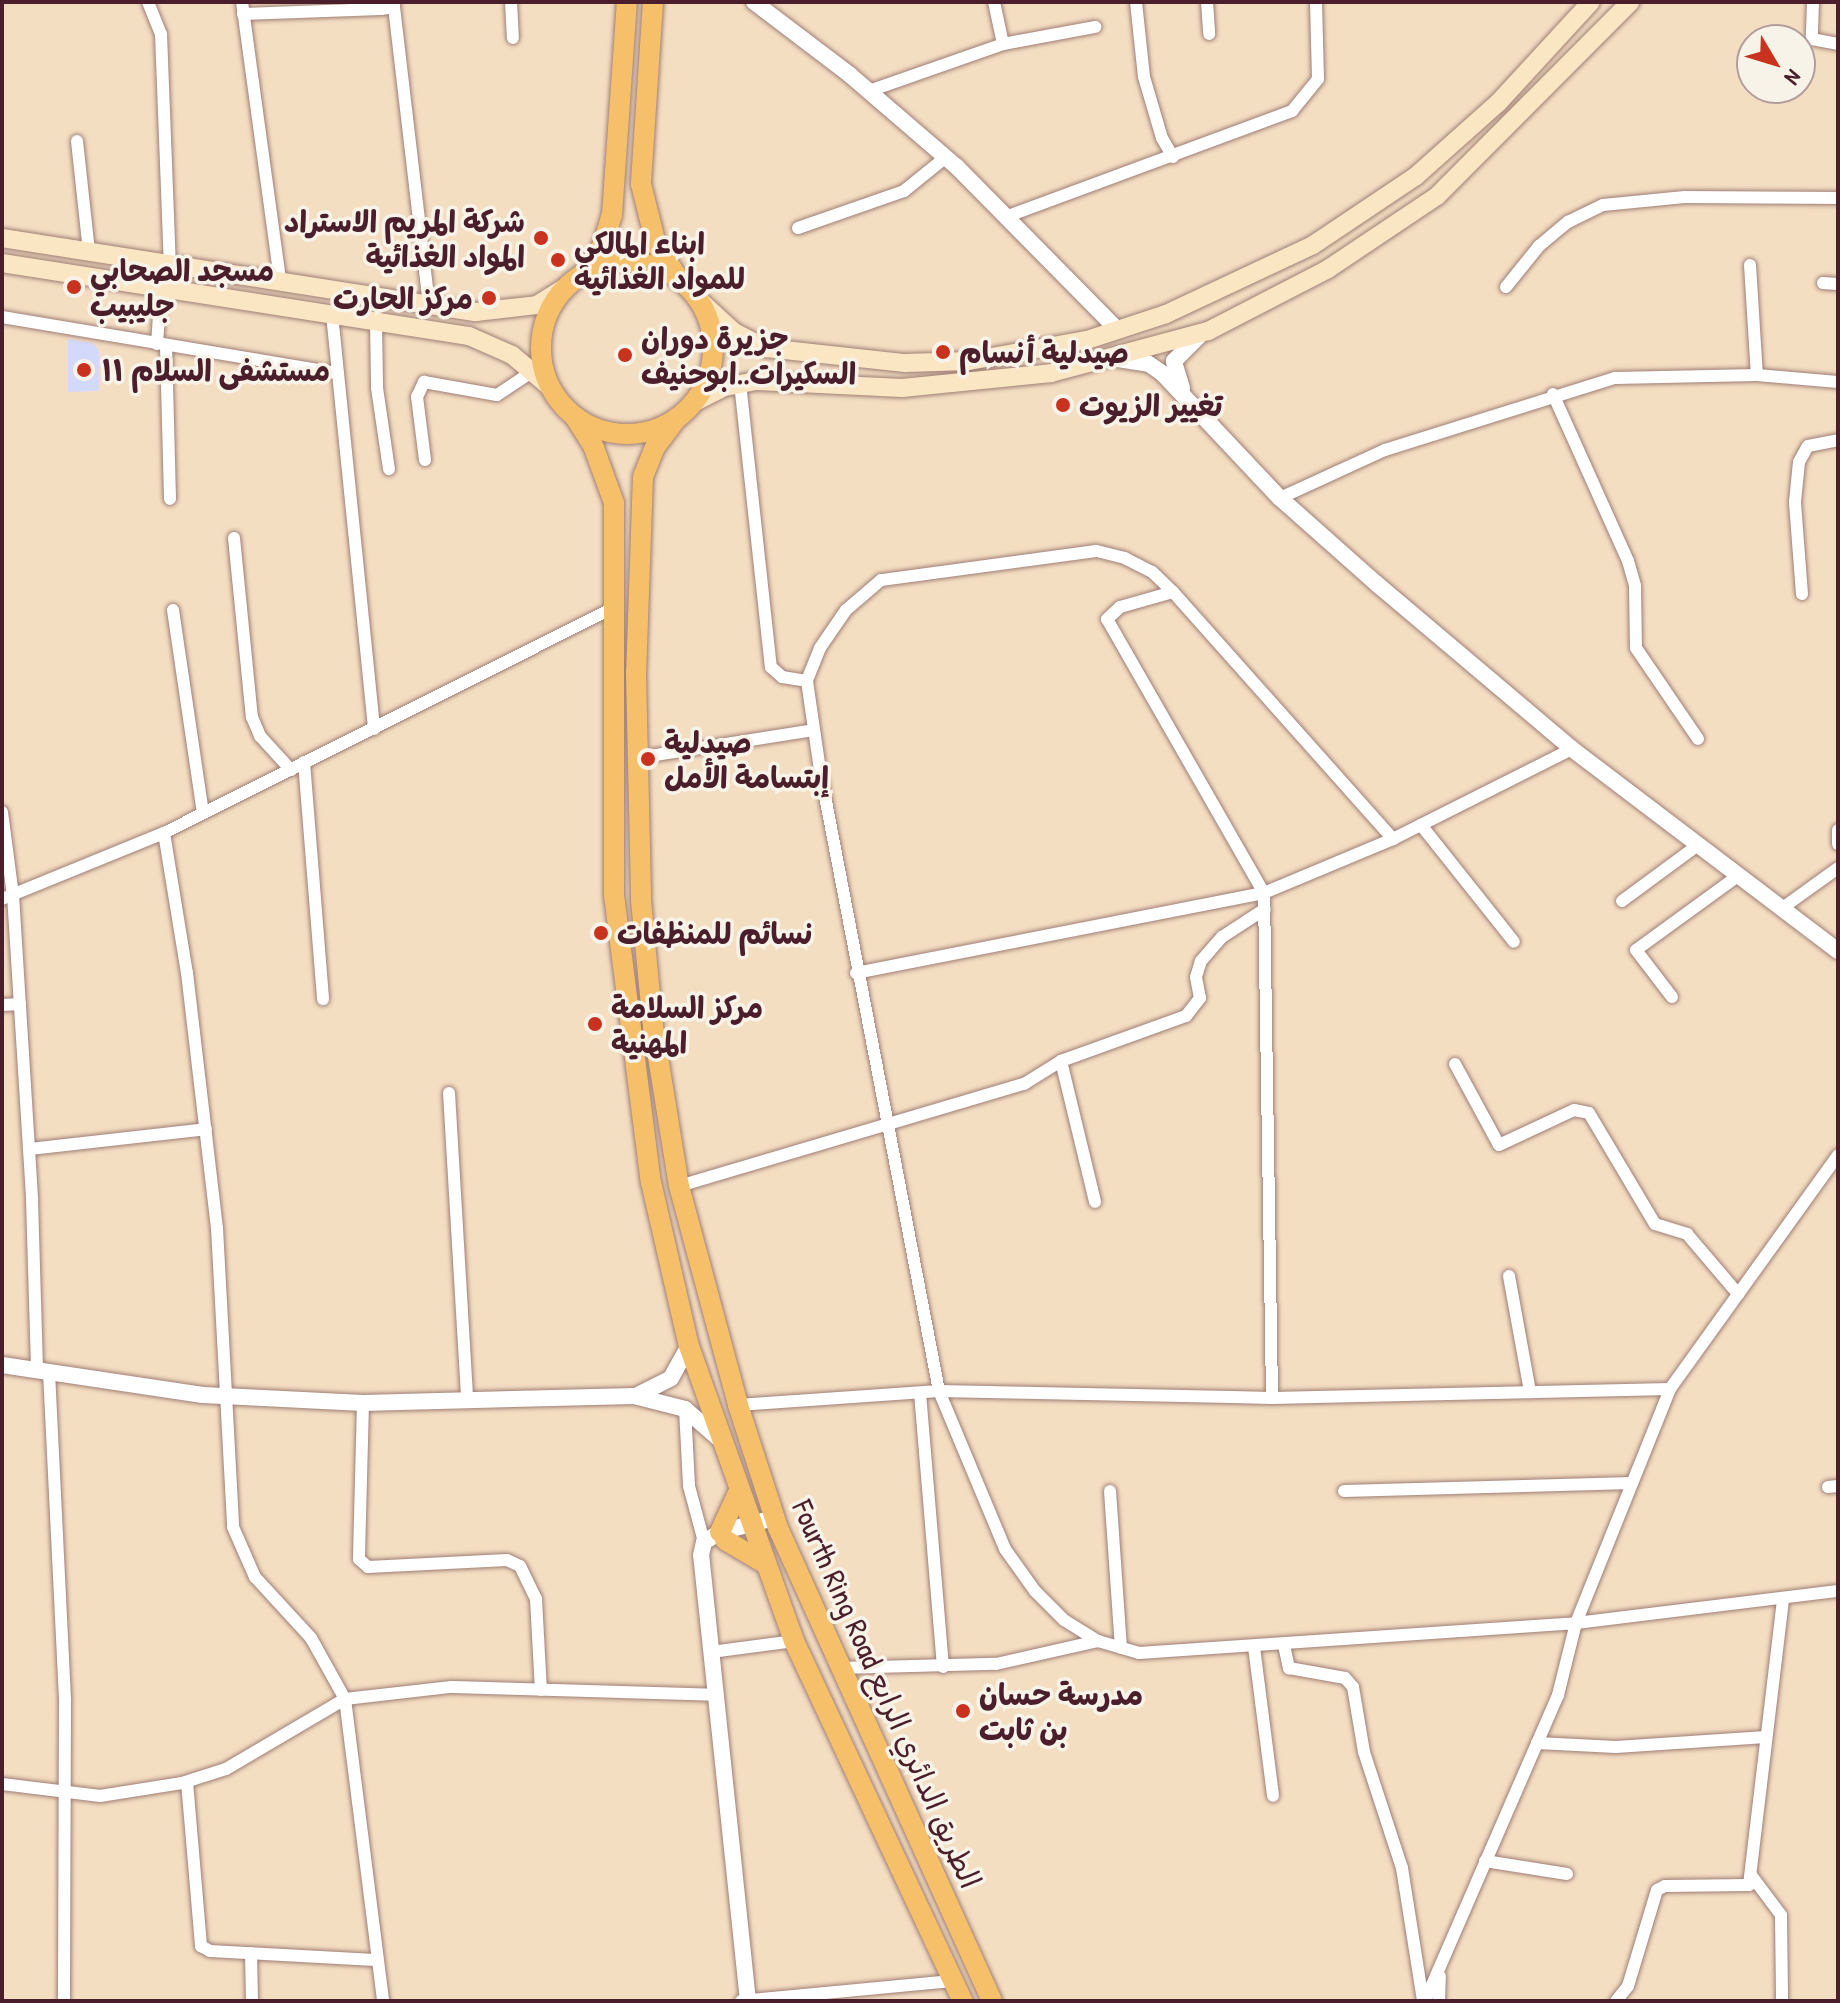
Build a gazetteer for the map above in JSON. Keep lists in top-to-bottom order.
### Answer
{
  "streets": {
    "main road": ["Fourth Ring Road الطريق الدائري الرابع"]
  },
  "places": [
    "شركة المريم الاستراد المواد الغذائية",
    "ابناء المالكي للمواد الغذائيه",
    "مسجد الصحابي جليبيب",
    "مركز الحارت",
    "صيدلية أنسام",
    "جزيرة دوران السكيرات..ابوحنيف",
    "مستشفى السلام ١١",
    "تغيير الزيوت",
    "صيدلية إبتسامة الأمل",
    "نسائم للمنظفات",
    "مركز السلامة المهنية",
    "مدرسة حسان بن ثابت"
  ],
  "north": "bottom right"
}
